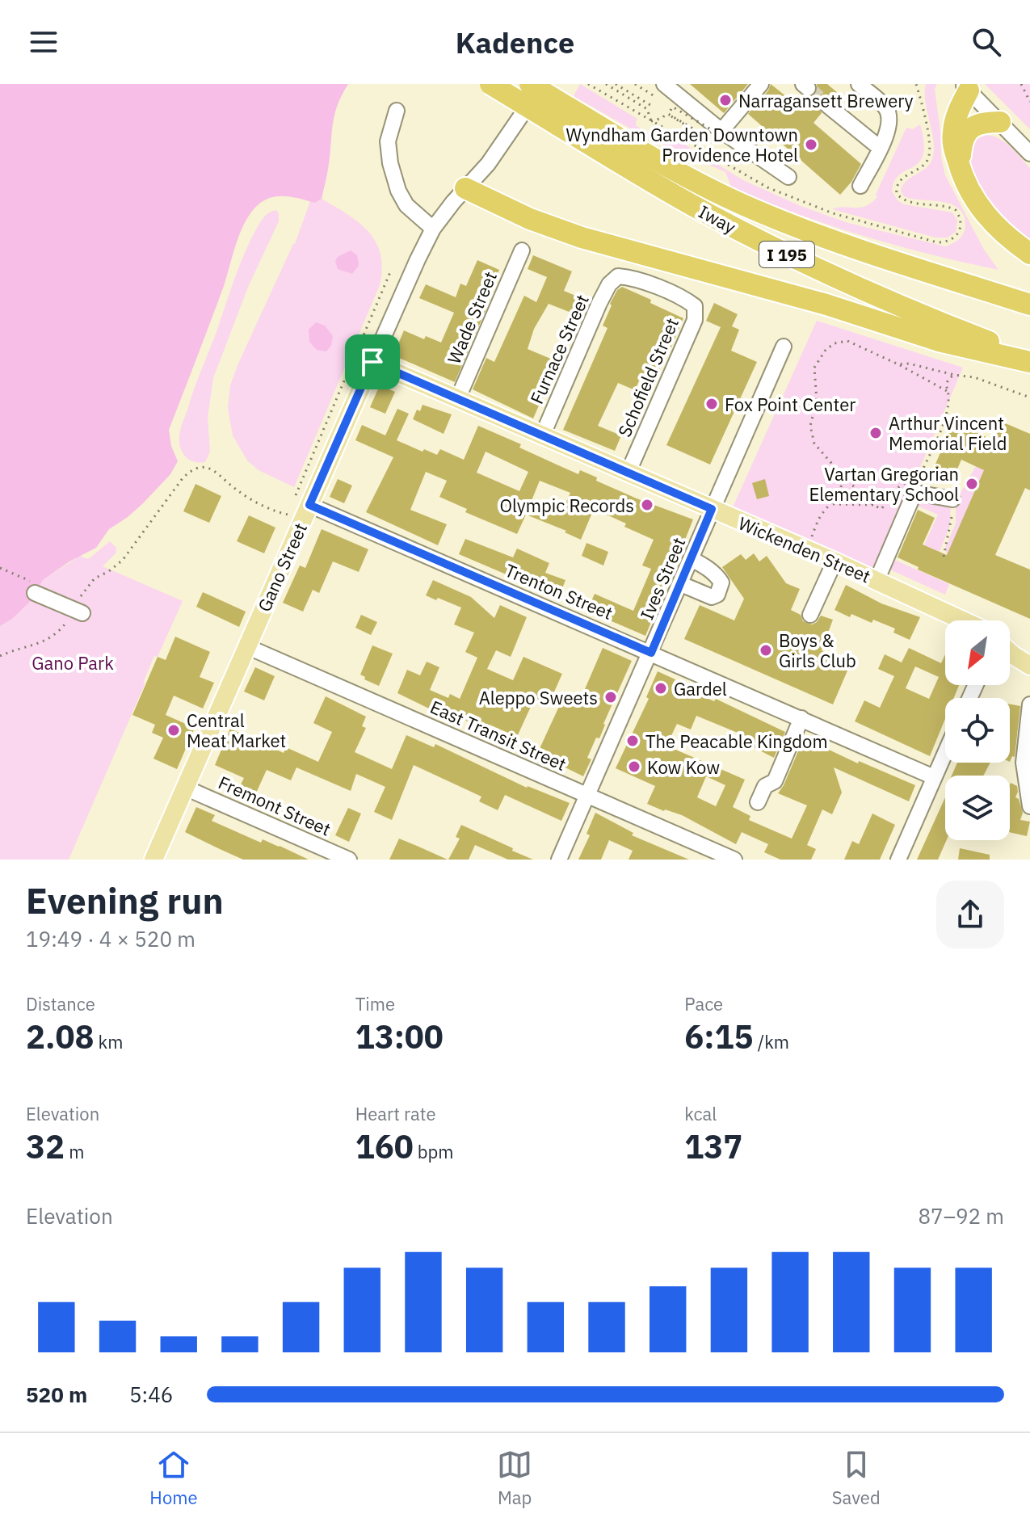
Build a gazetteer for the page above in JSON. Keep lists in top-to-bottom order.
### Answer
{
  "streets": {
    "highway": ["Iway", "I 195"],
    "main road": ["Wickenden Street", "Gano Street"],
    "street": [
      "Wade Street",
      "Furnace Street",
      "Schofield Street",
      "Ives Street",
      "Trenton Street",
      "East Transit Street",
      "Fremont Street"
    ]
  },
  "crossings": [
    ["Wade Street", "Wickenden Street"],
    ["Furnace Street", "Schofield Street"],
    ["Furnace Street", "Wickenden Street"],
    ["Schofield Street", "Wickenden Street"],
    ["Wickenden Street", "Gano Street"],
    ["Wickenden Street", "Ives Street"],
    ["Gano Street", "Trenton Street"],
    ["Gano Street", "East Transit Street"],
    ["Gano Street", "Fremont Street"],
    ["Ives Street", "Trenton Street"],
    ["Ives Street", "East Transit Street"]
  ],
  "parks": ["Gano Park"],
  "places": [
    "Narragansett Brewery",
    "Wyndham Garden Downtown Providence Hotel",
    "Fox Point Center",
    "Arthur Vincent Memorial Field",
    "Vartan Gregorian Elementary School",
    "Olympic Records",
    "Boys & Girls Club",
    "Gardel",
    "Aleppo Sweets",
    "Central Meat Market",
    "The Peacable Kingdom",
    "Kow Kow"
  ],
  "north": "bottom left",
  "page": {
    "header": "Kadence",
    "heading": ["Evening run", "19:49 · 4 × 520 m"],
    "stats": [
      ["Distance", "2.08 km"],
      ["Time", "13:00"],
      ["Pace", "6:15 /km"],
      ["Elevation", "32 m"],
      ["Heart rate", "160 bpm"],
      ["kcal", "137"]
    ],
    "chart": ["Elevation", "87–92 m"],
    "list": [
      {
        "name": "520 m",
        "note": "5:46"
      }
    ],
    "tabs": ["Home", "Map", "Saved"]
  }
}
